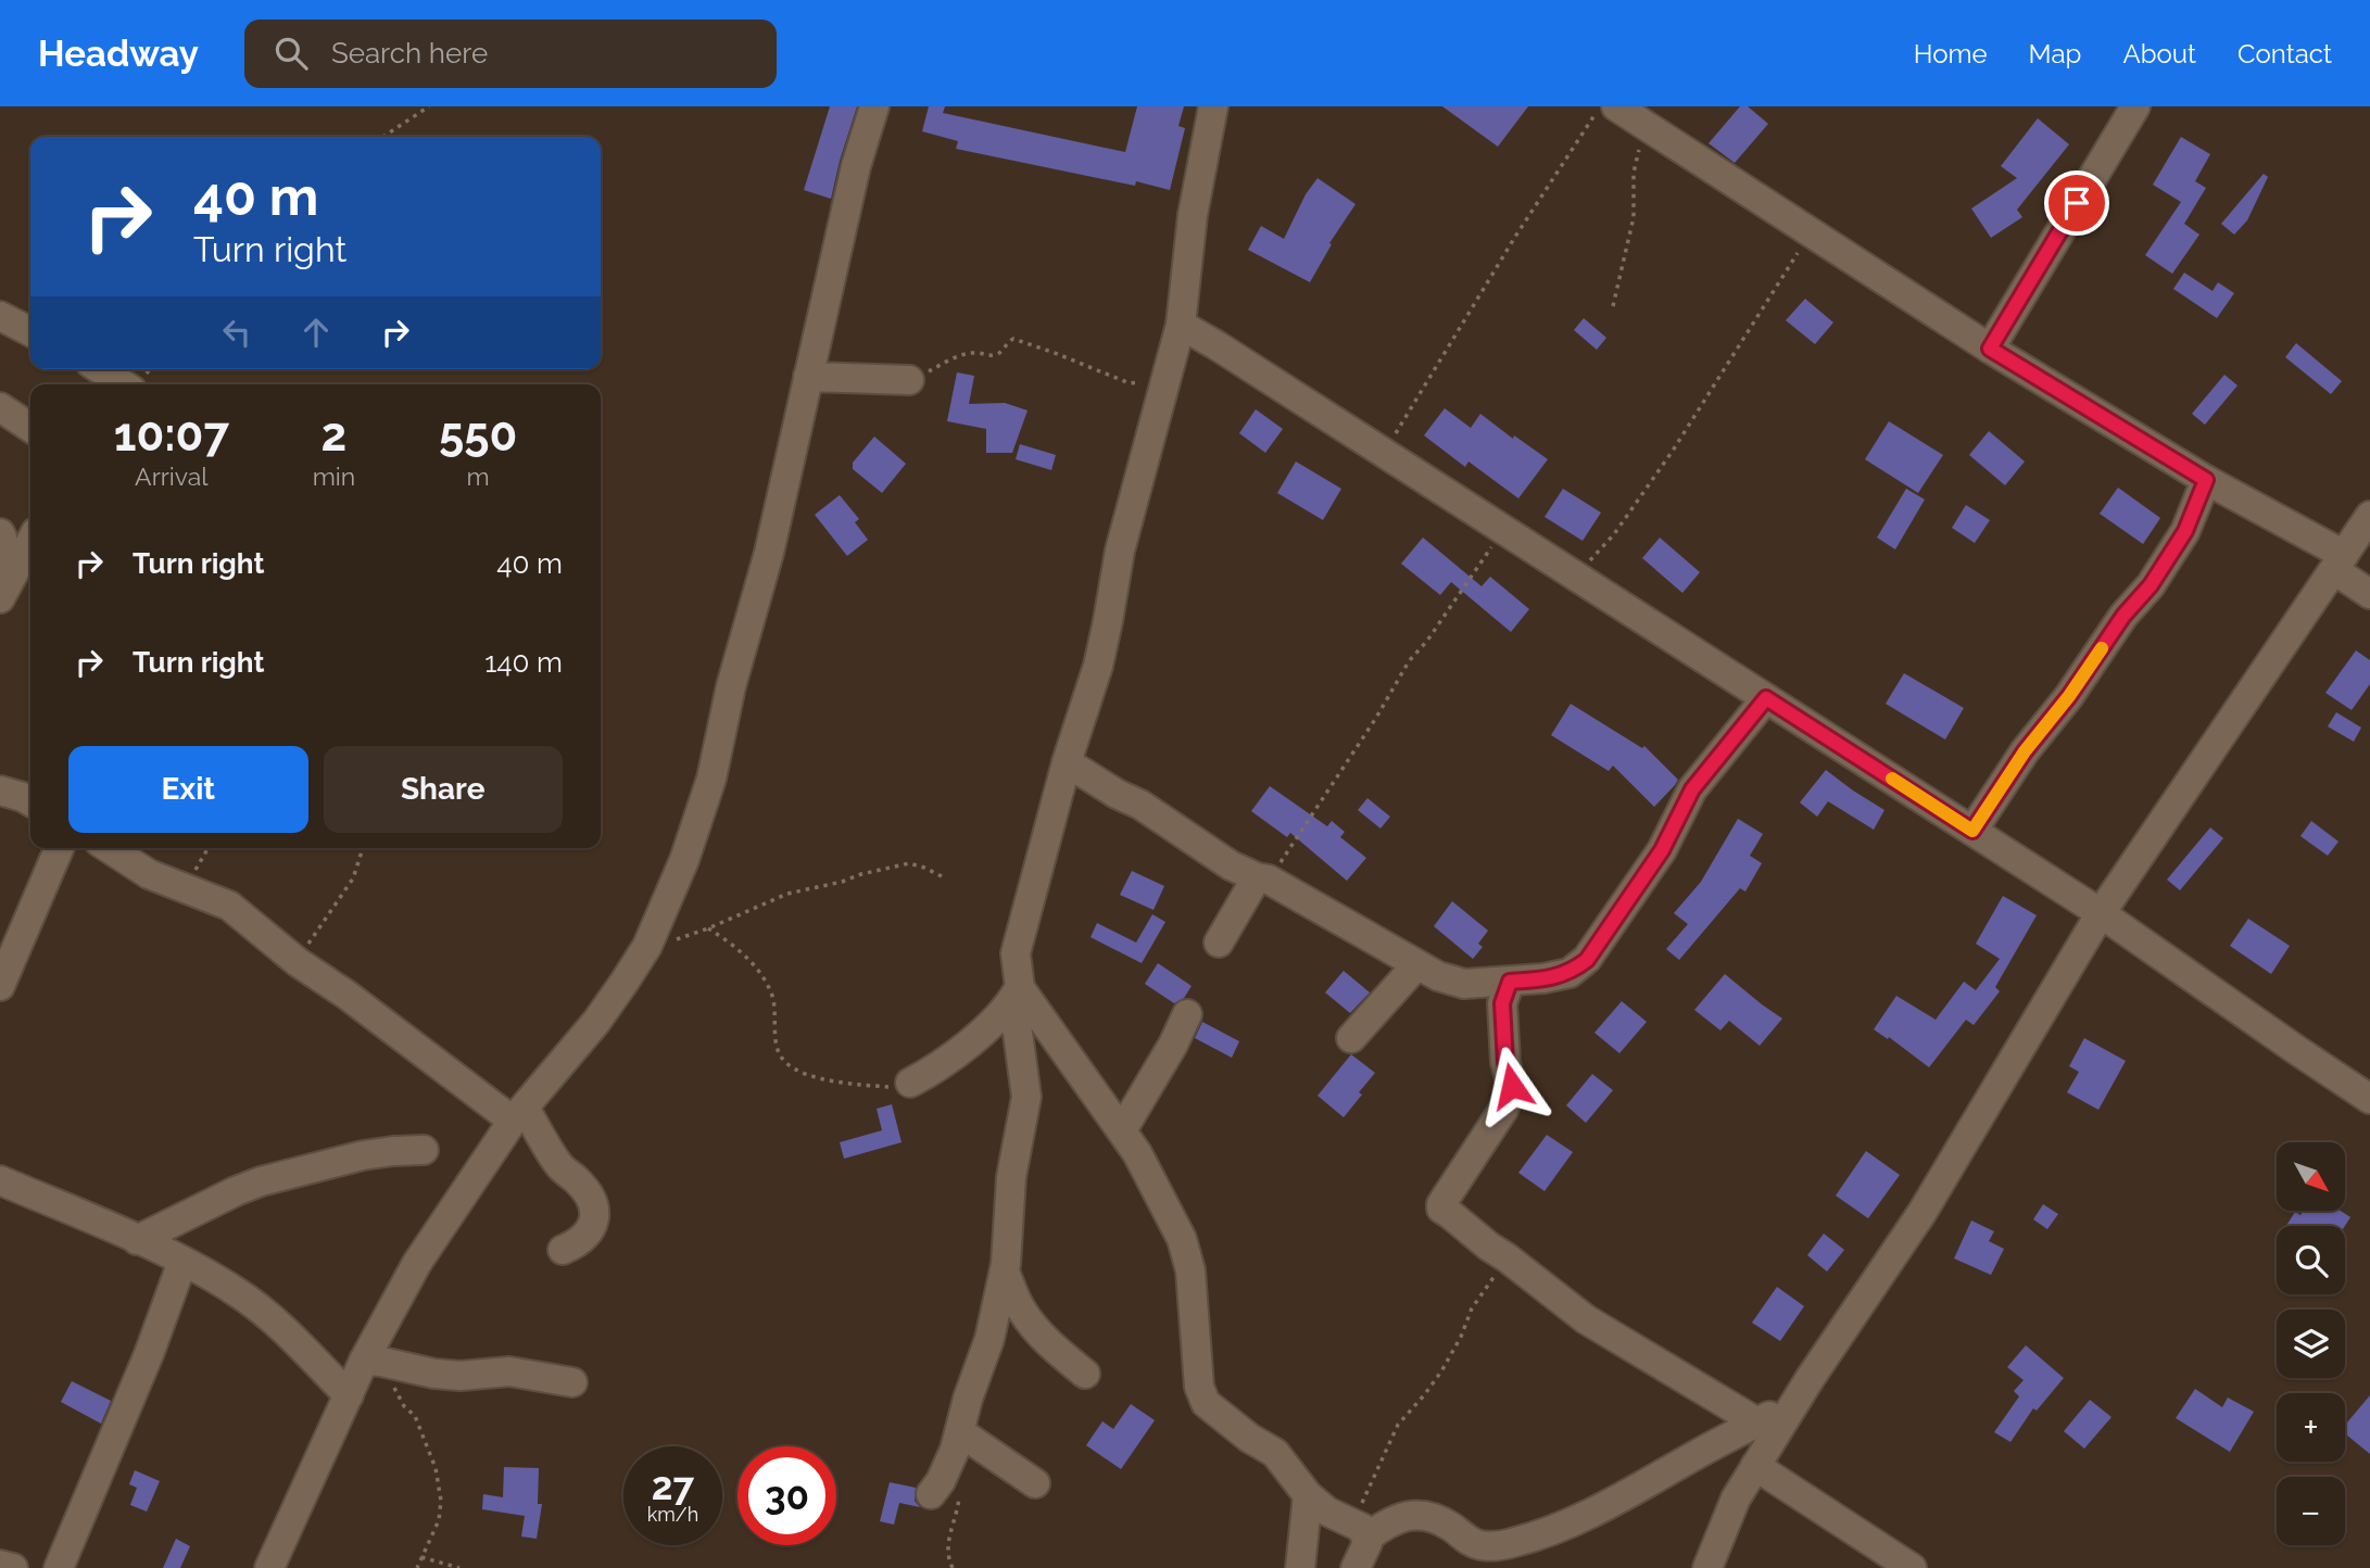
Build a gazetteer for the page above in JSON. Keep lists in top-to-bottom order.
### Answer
{
  "north": "bottom right",
  "page": {
    "header": "Headway",
    "search": "Search here",
    "nav": [
      "Home",
      "Map",
      "About",
      "Contact"
    ],
    "turn": ["40 m", "Turn right"],
    "eta": [
      "10:07",
      "Arrival",
      "2",
      "min",
      "550",
      "m"
    ],
    "list": [
      {
        "name": "Turn right",
        "value": "40 m"
      },
      {
        "name": "Turn right",
        "value": "140 m"
      }
    ],
    "buttons": ["Exit", "Share"],
    "map_buttons": ["+", "−"],
    "speed": "27 km/h",
    "limit": "30"
  }
}
